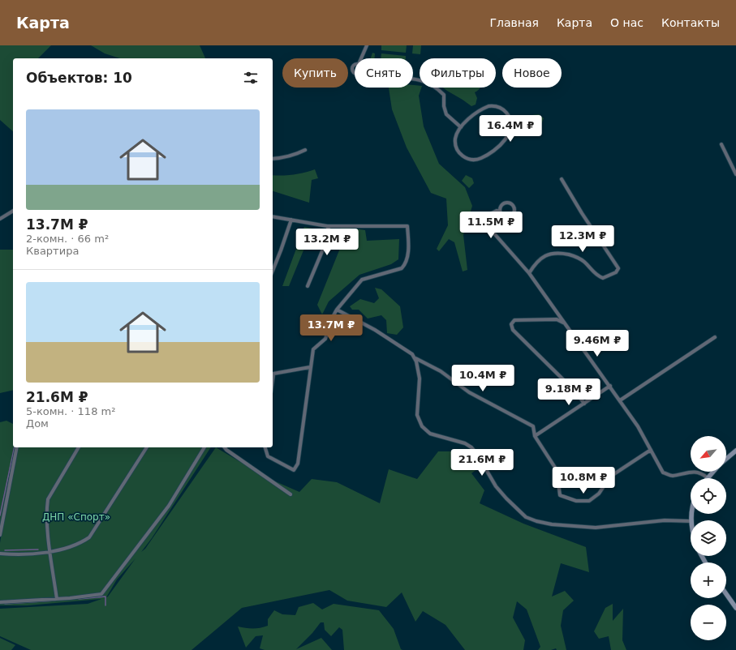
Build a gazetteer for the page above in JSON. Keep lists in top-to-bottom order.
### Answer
{
  "parks": ["ДНП «Спорт»"],
  "north": "bottom left",
  "page": {
    "header": "Карта",
    "nav": [
      "Главная",
      "Карта",
      "О нас",
      "Контакты"
    ],
    "chip": [
      "Купить",
      "Снять",
      "Фильтры",
      "Новое"
    ],
    "heading": "Объектов: 10",
    "list": [
      {
        "name": "13.7M ₽",
        "note": "2-комн. · 66 m² · Квартира"
      },
      {
        "name": "21.6M ₽",
        "note": "5-комн. · 118 m² · Дом"
      }
    ],
    "price": [
      "16.4M ₽",
      "11.5M ₽",
      "12.3M ₽",
      "13.2M ₽",
      "13.7M ₽",
      "9.46M ₽",
      "10.4M ₽",
      "9.18M ₽",
      "21.6M ₽",
      "10.8M ₽"
    ],
    "map_buttons": ["+", "−"]
  }
}
